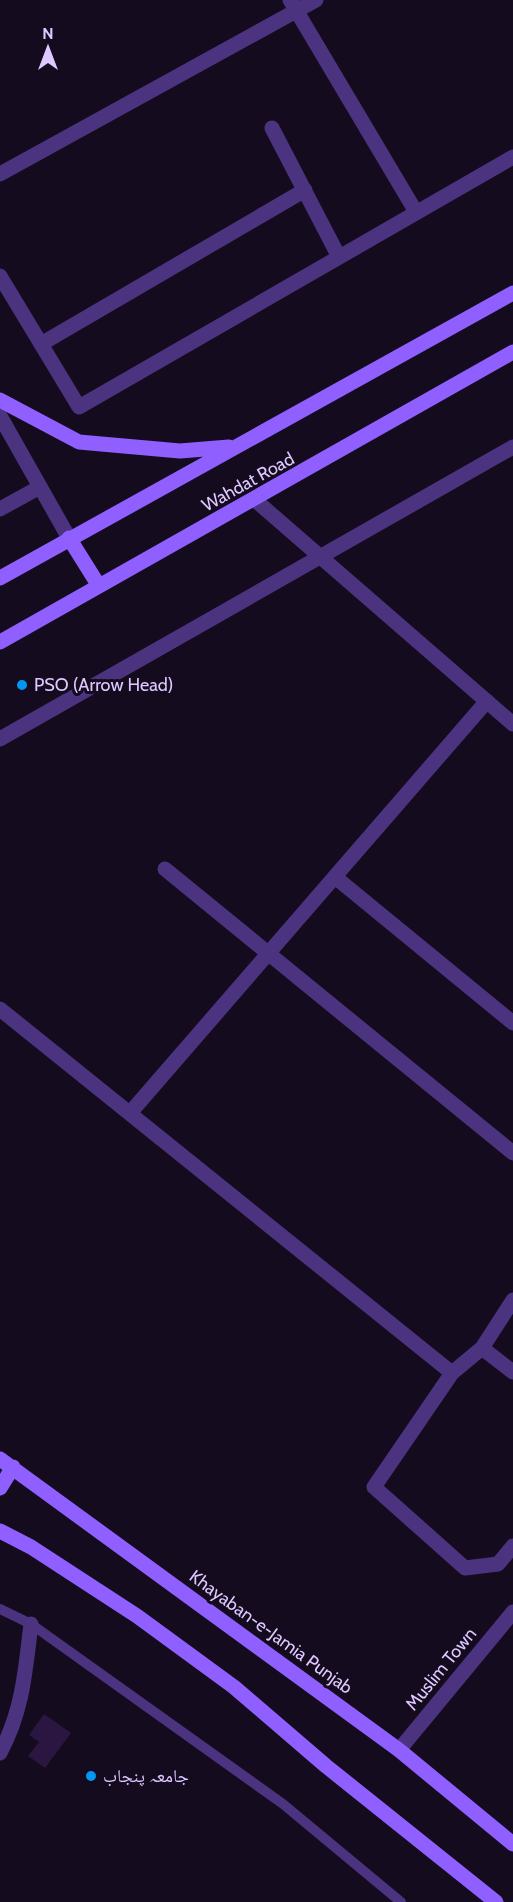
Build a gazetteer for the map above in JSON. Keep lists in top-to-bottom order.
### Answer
{
  "streets": {
    "main road": ["Wahdat Road", "Khayaban-e-Jamia Punjab"],
    "street": ["Muslim Town"]
  },
  "crossings": [
    ["Khayaban-e-Jamia Punjab", "Muslim Town"]
  ],
  "places": ["PSO (Arrow Head)", "جامعہ پنجاب"],
  "north": "top"
}
